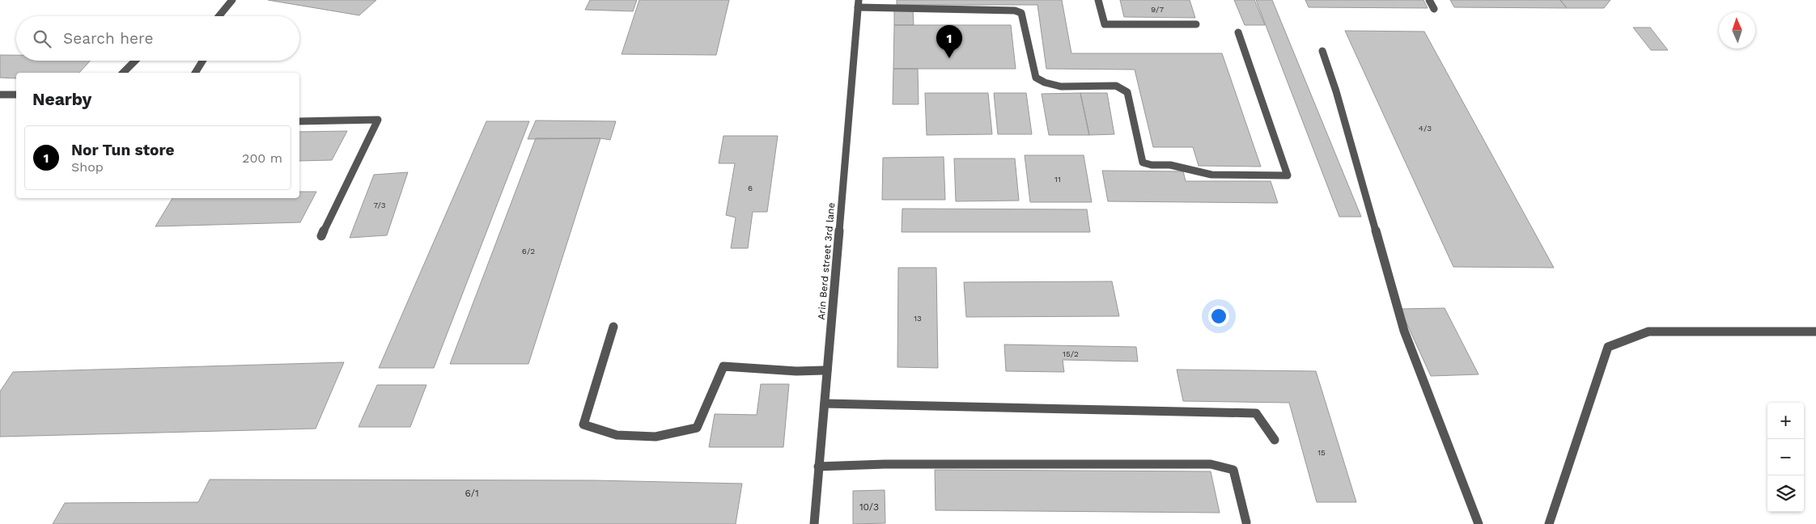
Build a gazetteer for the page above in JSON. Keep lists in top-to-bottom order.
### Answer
{
  "streets": {
    "street": ["Arin Berd street 3rd lane"]
  },
  "house_numbers": [
    "9/7",
    "4/3",
    "11",
    "6",
    "7/3",
    "6/2",
    "13",
    "15/2",
    "15",
    "6/1",
    "10/3"
  ],
  "north": "top",
  "page": {
    "search": "Search here",
    "pins": "1",
    "heading": "Nearby",
    "list": [
      {
        "mark": "1",
        "name": "Nor Tun store",
        "note": "Shop",
        "value": "200 m"
      }
    ],
    "map_buttons": ["+", "−"]
  }
}
